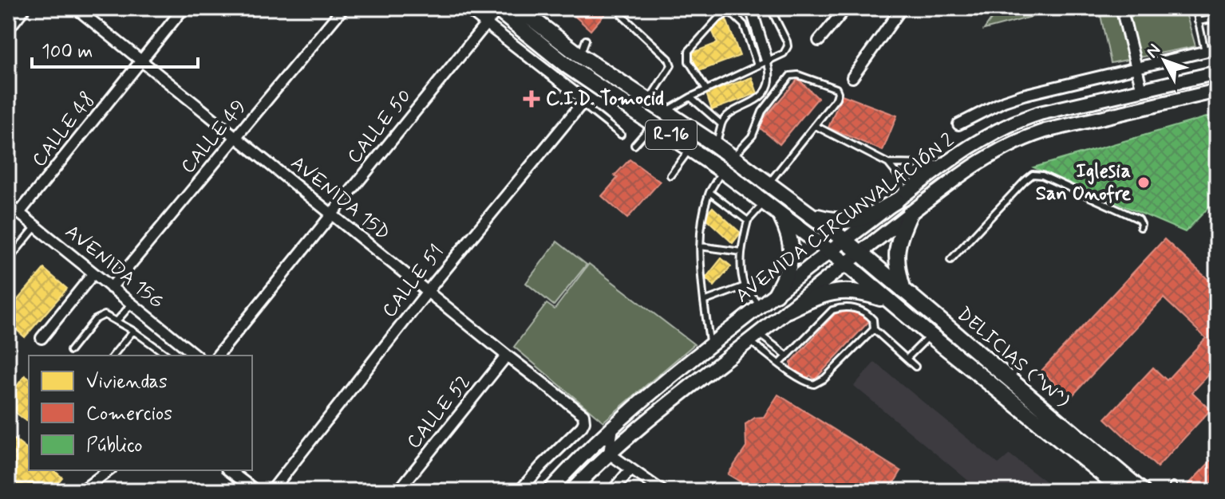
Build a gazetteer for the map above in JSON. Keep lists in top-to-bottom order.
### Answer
{
  "streets": {
    "main road": ["R-16", "AVENIDA CIRCUNVALACIÓN 2", "DELICIAS (^W^)"],
    "street": [
      "CALLE 50",
      "CALLE 48",
      "CALLE 49",
      "AVENIDA 15D",
      "AVENIDA 15G",
      "CALLE 51",
      "CALLE 52"
    ]
  },
  "crossings": [
    ["CALLE 50", "R-16"],
    ["CALLE 50", "AVENIDA 15D"],
    ["CALLE 48", "AVENIDA 15D"],
    ["CALLE 48", "AVENIDA 15G"],
    ["R-16", "AVENIDA CIRCUNVALACIÓN 2"],
    ["R-16", "DELICIAS (^W^)"],
    ["CALLE 49", "AVENIDA 15D"],
    ["CALLE 49", "AVENIDA 15G"],
    ["AVENIDA 15D", "CALLE 51"],
    ["AVENIDA 15D", "CALLE 52"],
    ["AVENIDA CIRCUNVALACIÓN 2", "DELICIAS (^W^)"]
  ],
  "places": {
    "health": ["C.I.D. Tomocid"],
    "other": ["Iglesia San Onofre"]
  },
  "legend": ["Viviendas", "Comercios", "Público"],
  "scale_bar": "100 m",
  "north": "top left"
}
